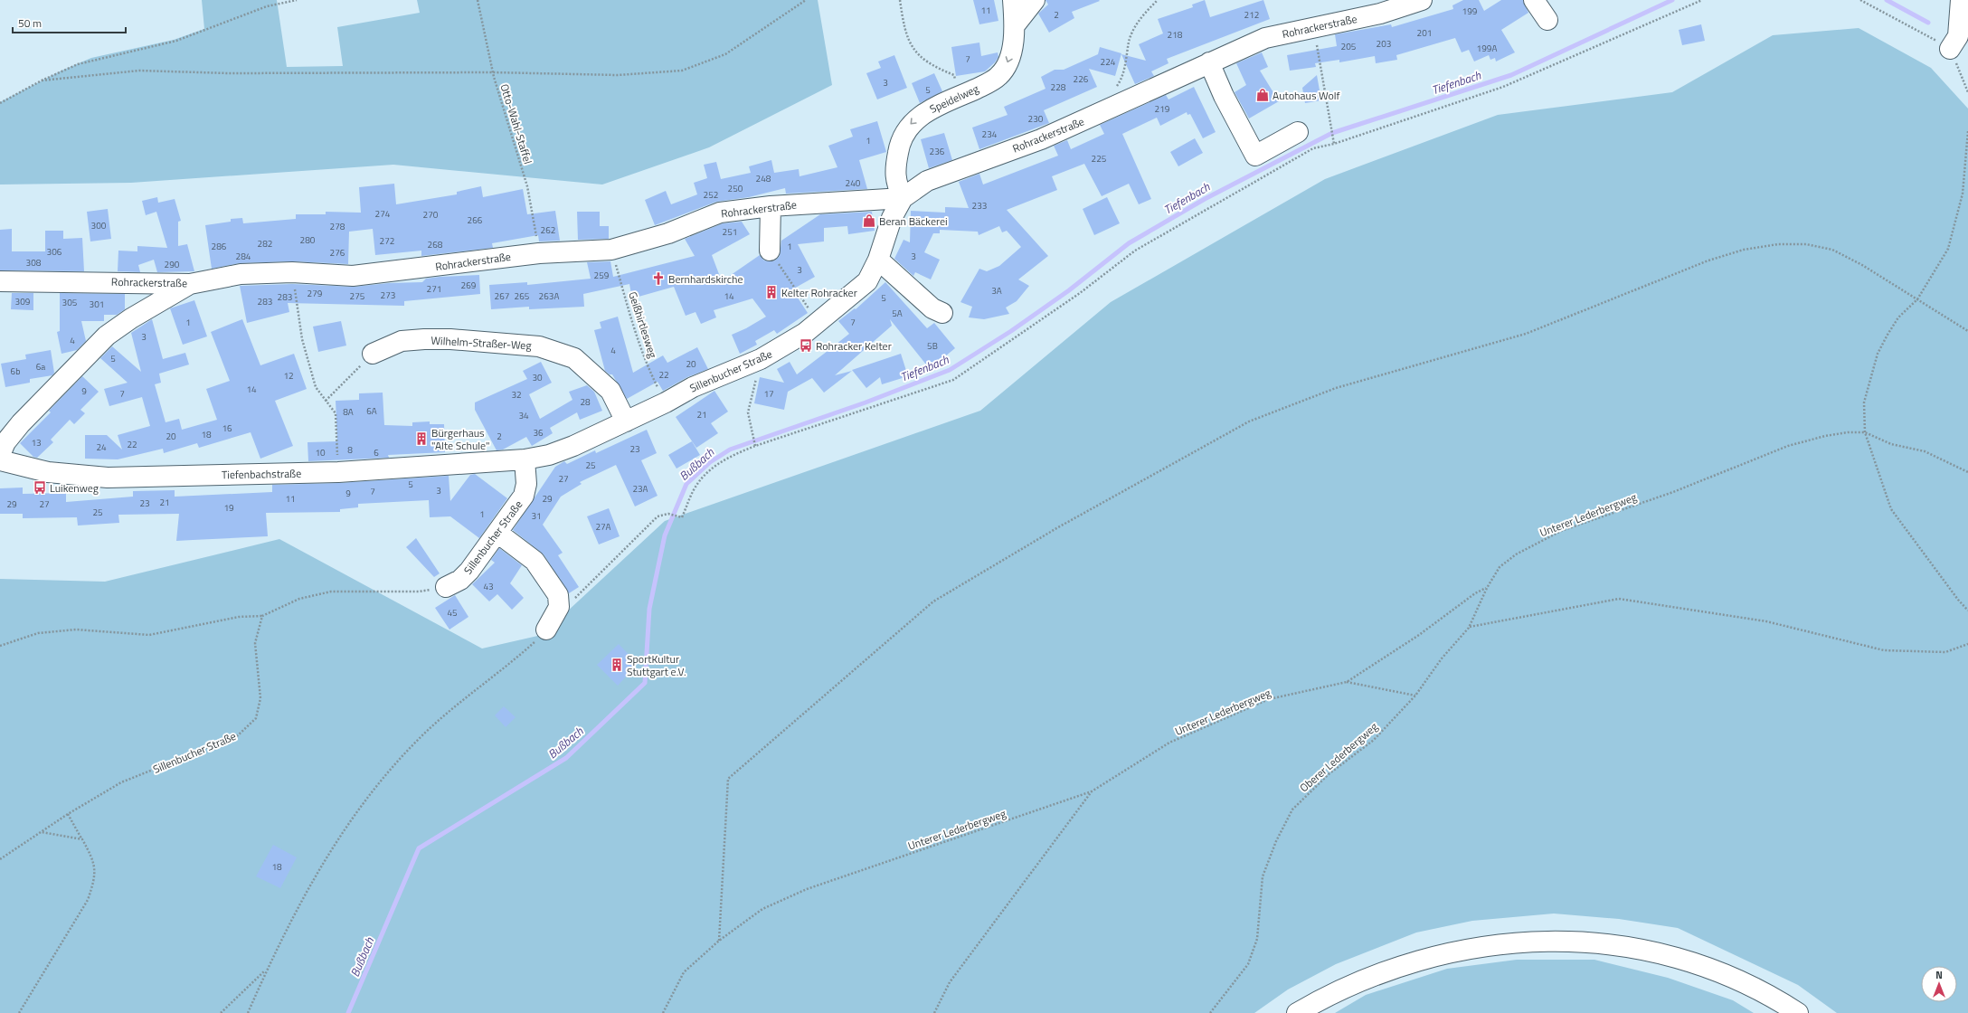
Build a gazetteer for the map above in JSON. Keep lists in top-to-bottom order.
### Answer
{
  "streets": {
    "street": [
      "Rohrackerstraße",
      "Speidelweg",
      "Wilhelm-Straßer-Weg",
      "Sillenbucher Straße",
      "Tiefenbachstraße"
    ],
    "path": [
      "Otto-Wahl-Staffel",
      "Geißhirtlesweg",
      "Unterer Lederbergweg",
      "Oberer Lederbergweg"
    ]
  },
  "crossings": [
    ["Rohrackerstraße", "Speidelweg"],
    ["Rohrackerstraße", "Otto-Wahl-Staffel"],
    ["Rohrackerstraße", "Geißhirtlesweg"],
    ["Rohrackerstraße", "Sillenbucher Straße"],
    ["Speidelweg", "Sillenbucher Straße"],
    ["Geißhirtlesweg", "Sillenbucher Straße"],
    ["Wilhelm-Straßer-Weg", "Sillenbucher Straße"],
    ["Sillenbucher Straße", "Tiefenbachstraße"],
    ["Unterer Lederbergweg", "Oberer Lederbergweg"]
  ],
  "one_way": ["Speidelweg"],
  "water": ["Tiefenbach", "Bußbach"],
  "places": {
    "shop": ["Autohaus Wolf", "Beran Bäckerei"],
    "church": ["Bernhardskirche"],
    "building": ["Kelter Rohracker", "Bürgerhaus \"Alte Schule\"", "SportKultur Stuttgart e.V."],
    "bus stop": ["Rohracker Kelter", "Luikenweg"]
  },
  "house_numbers": [
    "11",
    "199",
    "2",
    "212",
    "201",
    "218",
    "203",
    "205",
    "199A",
    "7",
    "224",
    "226",
    "3",
    "228",
    "5",
    "219",
    "230",
    "234",
    "1",
    "236",
    "225",
    "248",
    "240",
    "250",
    "252",
    "233",
    "274",
    "270",
    "266",
    "300",
    "278",
    "262",
    "251",
    "280",
    "272",
    "282",
    "268",
    "286",
    "1",
    "306",
    "276",
    "284",
    "3",
    "308",
    "290",
    "3",
    "259",
    "269",
    "271",
    "3A",
    "279",
    "273",
    "275",
    "267",
    "265",
    "263A",
    "14",
    "283",
    "5",
    "309",
    "283",
    "305",
    "301",
    "5A",
    "1",
    "7",
    "3",
    "4",
    "5B",
    "4",
    "5",
    "20",
    "6a",
    "6b",
    "22",
    "12",
    "30",
    "14",
    "9",
    "7",
    "17",
    "32",
    "28",
    "6A",
    "8A",
    "21",
    "34",
    "16",
    "36",
    "18",
    "20",
    "2",
    "13",
    "22",
    "24",
    "23",
    "8",
    "10",
    "6",
    "25",
    "27",
    "5",
    "23A",
    "3",
    "7",
    "9",
    "11",
    "29",
    "21",
    "23",
    "29",
    "27",
    "19",
    "25",
    "1",
    "31",
    "27A",
    "43",
    "45",
    "18"
  ],
  "scale_bar": "50 m",
  "north": "top"
}
